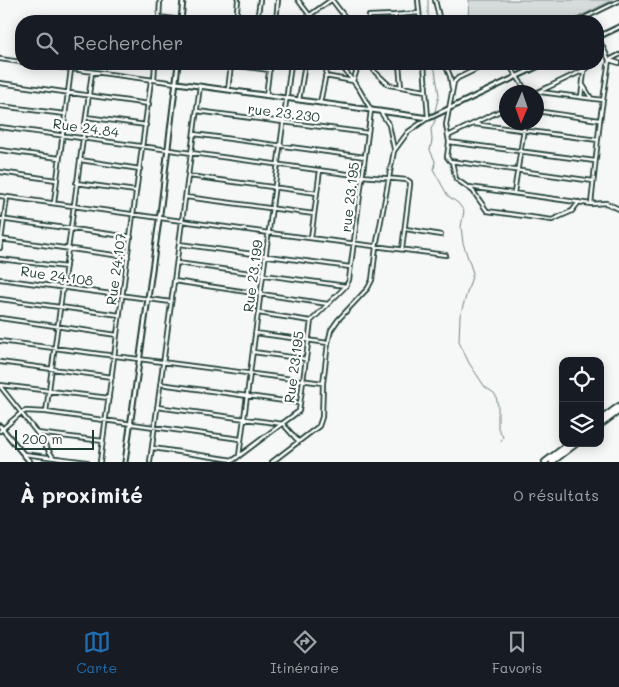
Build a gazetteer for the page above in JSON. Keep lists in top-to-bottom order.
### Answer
{
  "streets": {
    "street": [
      "rue 23.230",
      "Rue 24.84",
      "rue 23.195",
      "Rue 24.107",
      "Rue 24.108",
      "Rue 23.199",
      "Rue 23.195"
    ]
  },
  "crossings": [
    ["rue 23.230", "rue 23.195"],
    ["rue 23.230", "Rue 23.199"],
    ["Rue 24.84", "rue 23.195"],
    ["Rue 24.84", "Rue 24.107"],
    ["Rue 24.84", "Rue 23.199"],
    ["rue 23.195", "Rue 23.195"],
    ["Rue 24.107", "Rue 24.108"],
    ["Rue 23.199", "Rue 23.195"]
  ],
  "scale_bar": "200 m",
  "north": "bottom",
  "page": {
    "search": "Rechercher",
    "scale": "200 m",
    "heading": ["À proximité", "0 résultats"],
    "nav": ["Carte", "Itinéraire", "Favoris"]
  }
}
